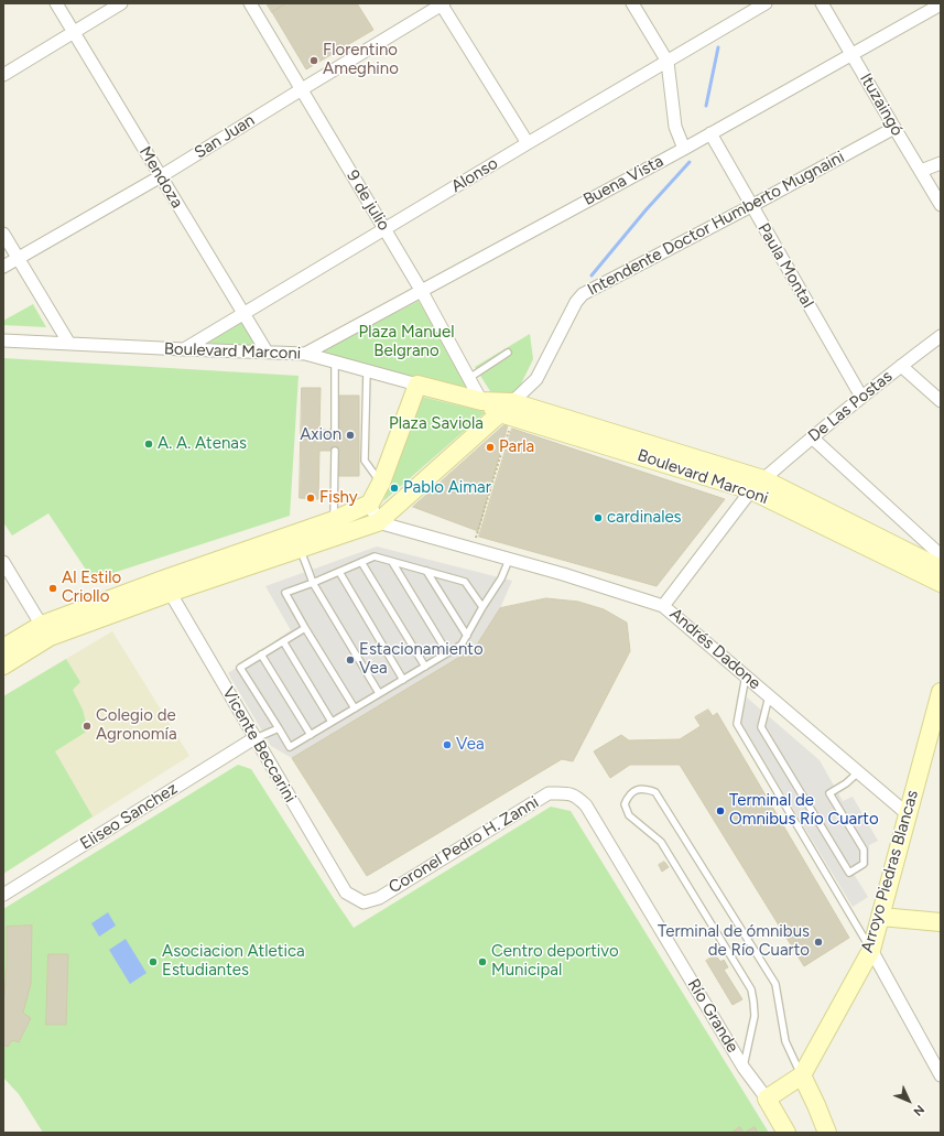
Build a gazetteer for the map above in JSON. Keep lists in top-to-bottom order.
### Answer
{
  "streets": {
    "main road": [
      "Intendente Doctor Humberto Mugnaini",
      "Boulevard Marconi",
      "Arroyo Piedras Blancas",
      "Río Grande"
    ],
    "street": [
      "Ituzaingó",
      "San Juan",
      "Alonso",
      "Mendoza",
      "Buena Vista",
      "9 de julio",
      "Paula Montal",
      "De Las Postas",
      "Andrés Dadone",
      "Vicente Beccarini",
      "Eliseo Sanchez",
      "Coronel Pedro H. Zanni"
    ]
  },
  "crossings": [
    ["Ituzaingó", "Buena Vista"],
    ["Ituzaingó", "Intendente Doctor Humberto Mugnaini"],
    ["San Juan", "Mendoza"],
    ["San Juan", "9 de julio"],
    ["Alonso", "Mendoza"],
    ["Alonso", "9 de julio"],
    ["Alonso", "Boulevard Marconi"],
    ["Mendoza", "Boulevard Marconi"],
    ["Buena Vista", "9 de julio"],
    ["Buena Vista", "Paula Montal"],
    ["Buena Vista", "Boulevard Marconi"],
    ["9 de julio", "Boulevard Marconi"],
    ["Intendente Doctor Humberto Mugnaini", "Paula Montal"],
    ["Intendente Doctor Humberto Mugnaini", "Boulevard Marconi"],
    ["Intendente Doctor Humberto Mugnaini", "Andrés Dadone"],
    ["Intendente Doctor Humberto Mugnaini", "Vicente Beccarini"],
    ["Paula Montal", "De Las Postas"],
    ["Boulevard Marconi", "De Las Postas"],
    ["De Las Postas", "Andrés Dadone"],
    ["Andrés Dadone", "Arroyo Piedras Blancas"],
    ["Vicente Beccarini", "Eliseo Sanchez"],
    ["Vicente Beccarini", "Coronel Pedro H. Zanni"],
    ["Coronel Pedro H. Zanni", "Río Grande"],
    ["Arroyo Piedras Blancas", "Río Grande"]
  ],
  "parks": ["Plaza Manuel Belgrano", "Plaza Saviola"],
  "places": [
    "Florentino Ameghino",
    "Axion",
    "A. A. Atenas",
    "Parla",
    "Pablo Aimar",
    "Fishy",
    "cardinales",
    "Al Estilo Criollo",
    "Estacionamiento Vea",
    "Colegio de Agronomía",
    "Vea",
    "Terminal de Omnibus Río Cuarto",
    "Terminal de ómnibus de Río Cuarto",
    "Asociacion Atletica Estudiantes",
    "Centro deportivo Municipal"
  ],
  "north": "bottom right"
}
